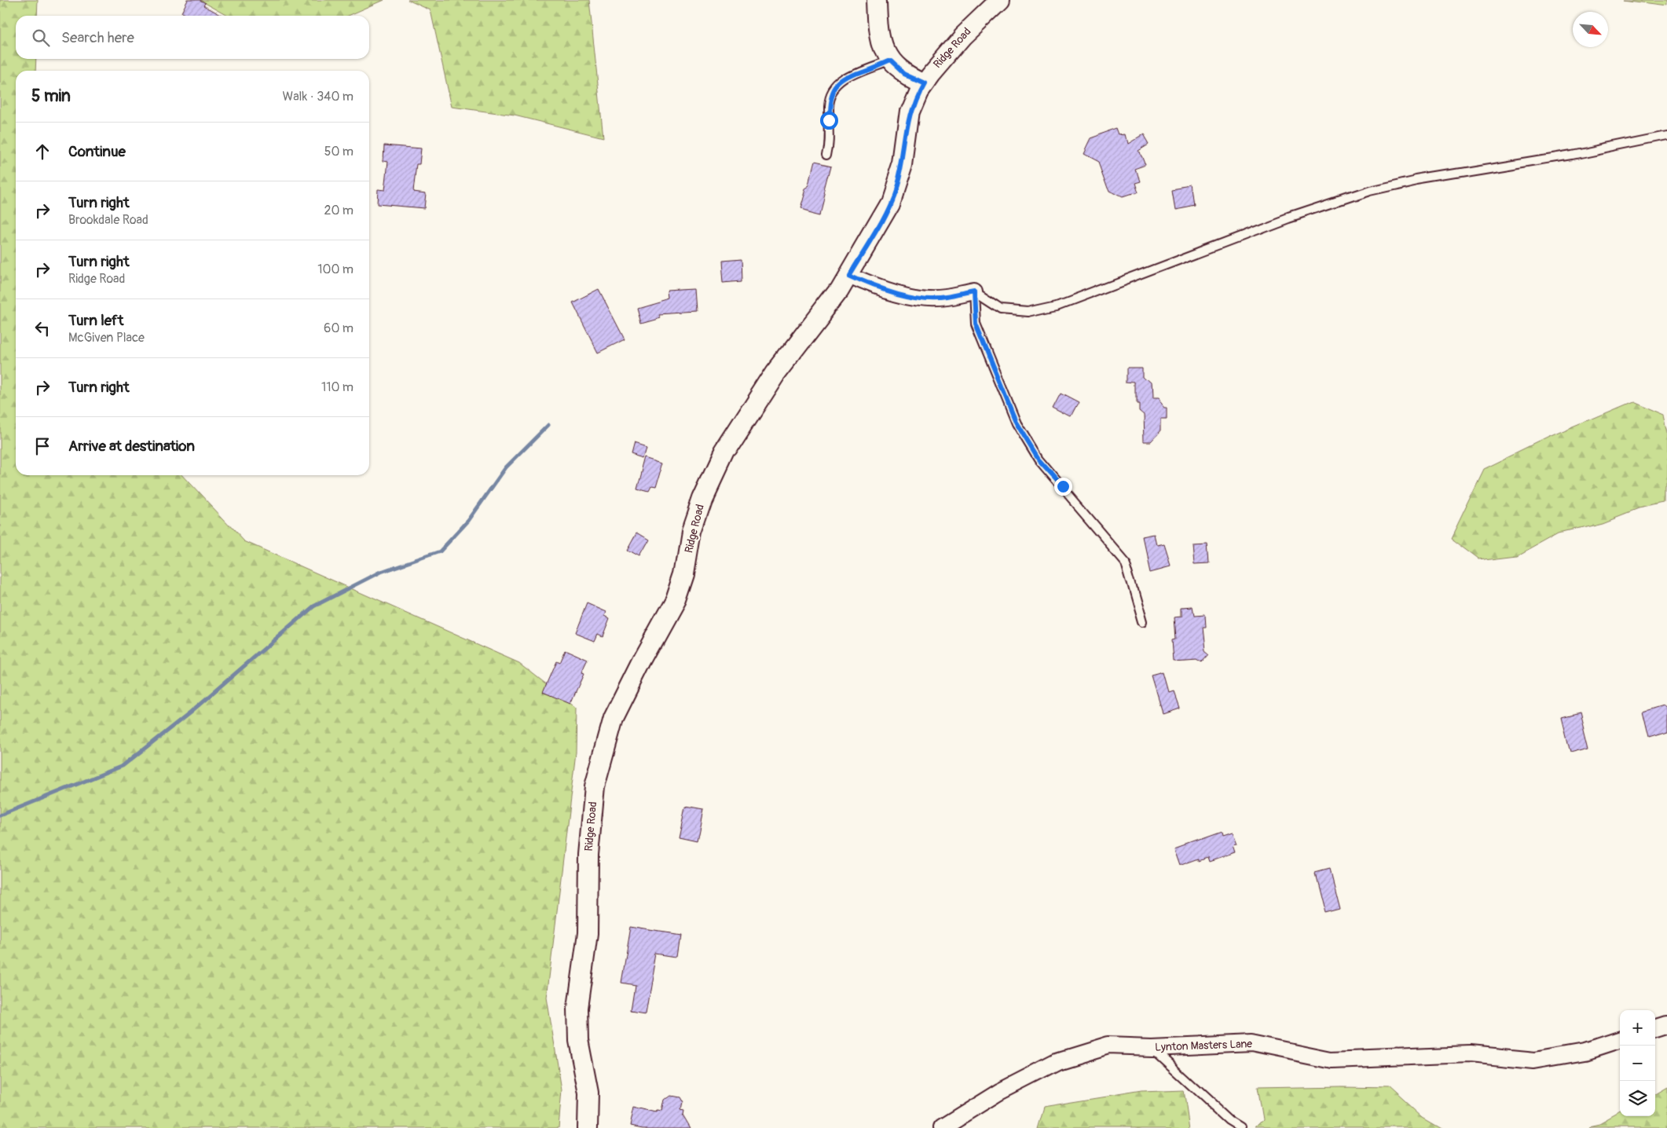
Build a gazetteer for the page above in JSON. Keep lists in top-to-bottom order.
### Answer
{
  "streets": {
    "street": ["Ridge Road", "Lynton Masters Lane"]
  },
  "north": "bottom right",
  "page": {
    "search": "Search here",
    "heading": ["5 min", "Walk · 340 m"],
    "list": [
      ["Continue", "50 m"],
      ["Turn right", "Brookdale Road", "20 m"],
      ["Turn right", "Ridge Road", "100 m"],
      ["Turn left", "McGiven Place", "60 m"],
      ["Turn right", "110 m"],
      "Arrive at destination"
    ],
    "map_buttons": ["+", "−"]
  }
}
